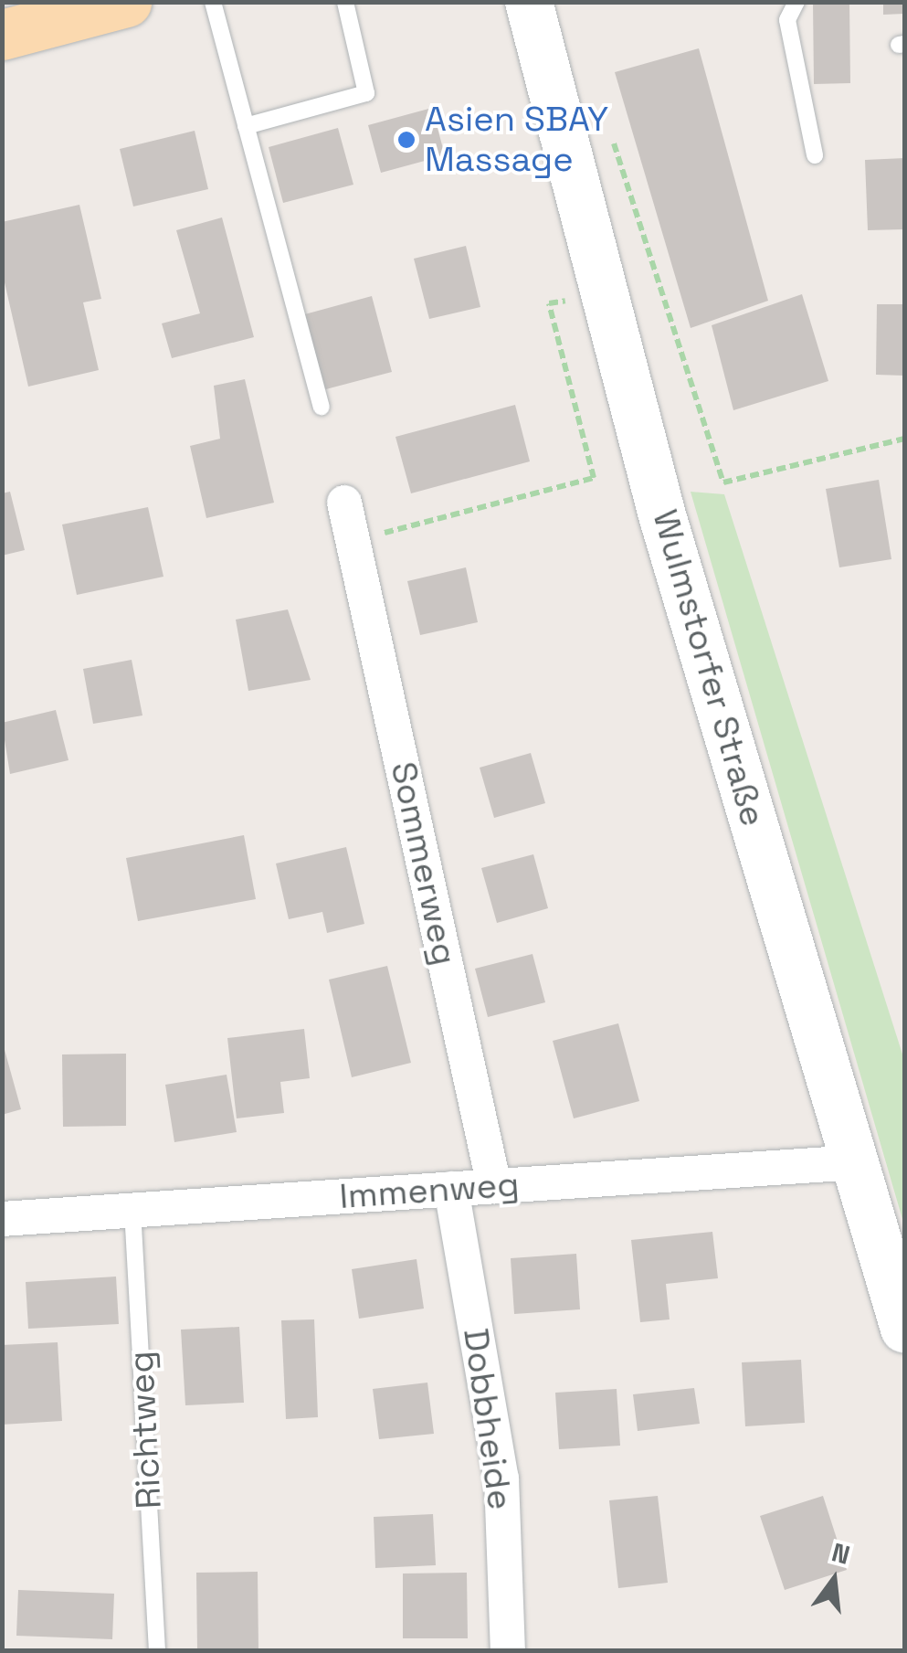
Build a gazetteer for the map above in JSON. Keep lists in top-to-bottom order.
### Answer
{
  "streets": {
    "main road": ["Wulmstorfer Straße"],
    "street": ["Sommerweg", "Immenweg", "Dobbheide"],
    "lane": ["Richtweg"]
  },
  "crossings": [
    ["Wulmstorfer Straße", "Immenweg"],
    ["Sommerweg", "Immenweg"],
    ["Immenweg", "Dobbheide"],
    ["Immenweg", "Richtweg"]
  ],
  "places": ["Asien SBAY Massage"],
  "north": "top"
}
